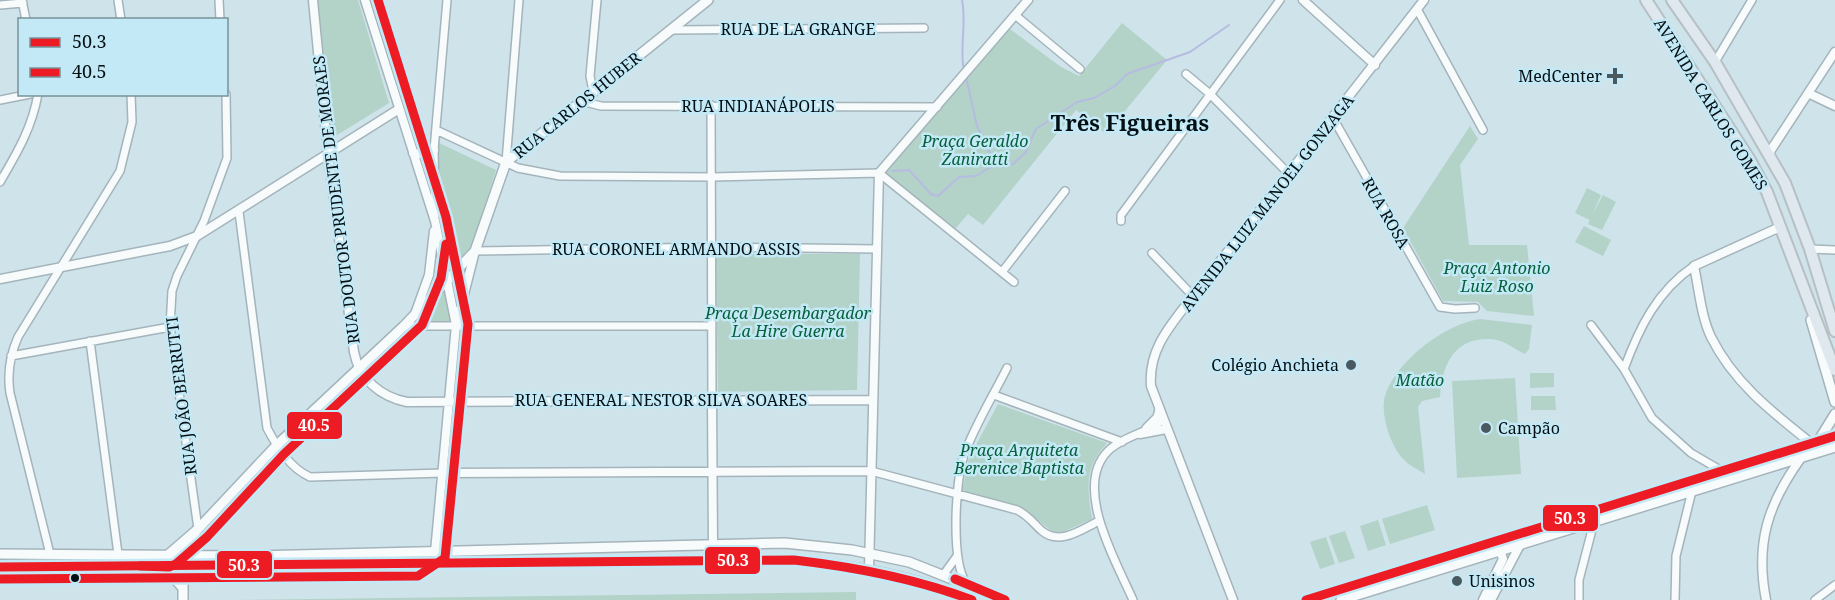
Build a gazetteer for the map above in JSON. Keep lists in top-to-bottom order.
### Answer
{
  "streets": {
    "main road": ["AVENIDA CARLOS GOMES", "RUA CARLOS HUBER"],
    "street": [
      "RUA DE LA GRANGE",
      "RUA INDIANÁPOLIS",
      "RUA DOUTOR PRUDENTE DE MORAES",
      "AVENIDA LUIZ MANOEL GONZAGA",
      "RUA ROSA",
      "RUA CORONEL ARMANDO ASSIS",
      "RUA JOÃO BERRUTTI",
      "RUA GENERAL NESTOR SILVA SOARES"
    ]
  },
  "crossings": [
    ["RUA DE LA GRANGE", "RUA CARLOS HUBER"],
    ["RUA CARLOS HUBER", "RUA INDIANÁPOLIS"],
    ["RUA CARLOS HUBER", "RUA DOUTOR PRUDENTE DE MORAES"],
    ["RUA CARLOS HUBER", "RUA CORONEL ARMANDO ASSIS"],
    ["RUA CARLOS HUBER", "RUA JOÃO BERRUTTI"],
    ["AVENIDA LUIZ MANOEL GONZAGA", "RUA ROSA"]
  ],
  "districts": ["Três Figueiras"],
  "parks": [
    "Praça Geraldo Zaniratti",
    "Praça Antonio Luiz Roso",
    "Praça Desembargador La Hire Guerra",
    "Matão",
    "Praça Arquiteta Berenice Baptista"
  ],
  "places": {
    "health": ["MedCenter"],
    "other": ["Colégio Anchieta", "Campão", "Unisinos"]
  },
  "lines": ["transit line 40.5", "transit line 50.3"],
  "legend": ["50.3", "40.5"]
}
